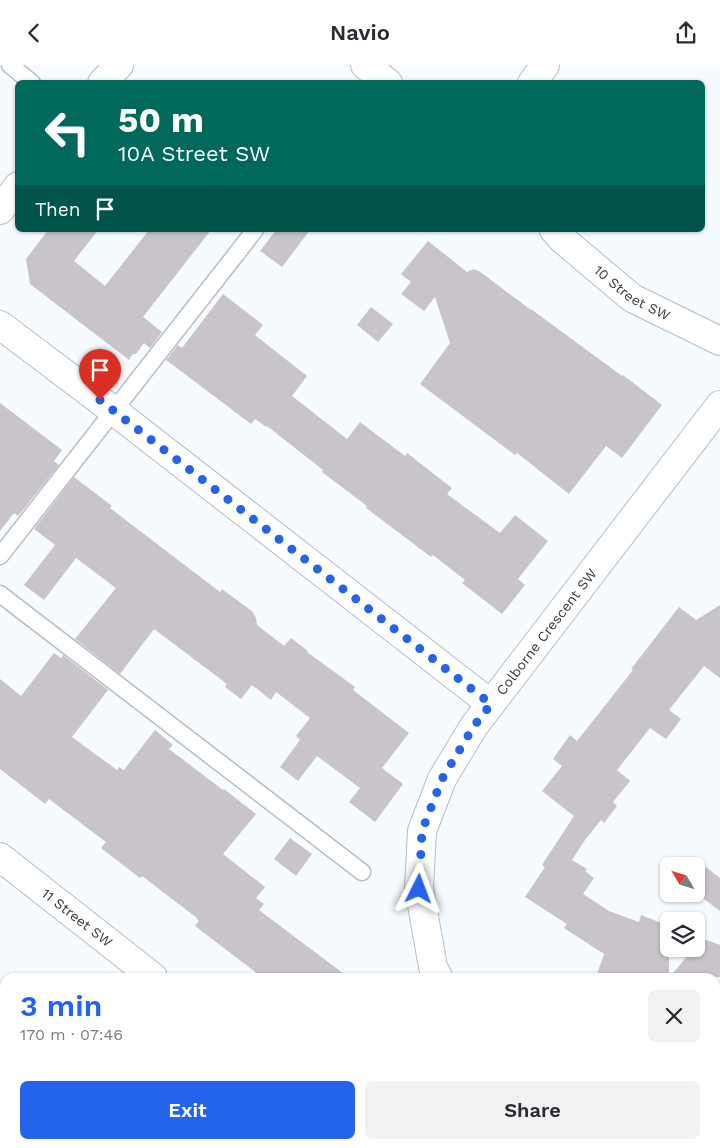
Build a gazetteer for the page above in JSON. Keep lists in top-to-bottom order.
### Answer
{
  "streets": {
    "street": ["10 Street SW", "Colborne Crescent SW", "11 Street SW"]
  },
  "north": "top left",
  "page": {
    "header": "Navio",
    "turn": ["50 m", "10A Street SW"],
    "then": "Then",
    "heading": ["3 min", "170 m · 07:46"],
    "buttons": ["Exit", "Share"]
  }
}
